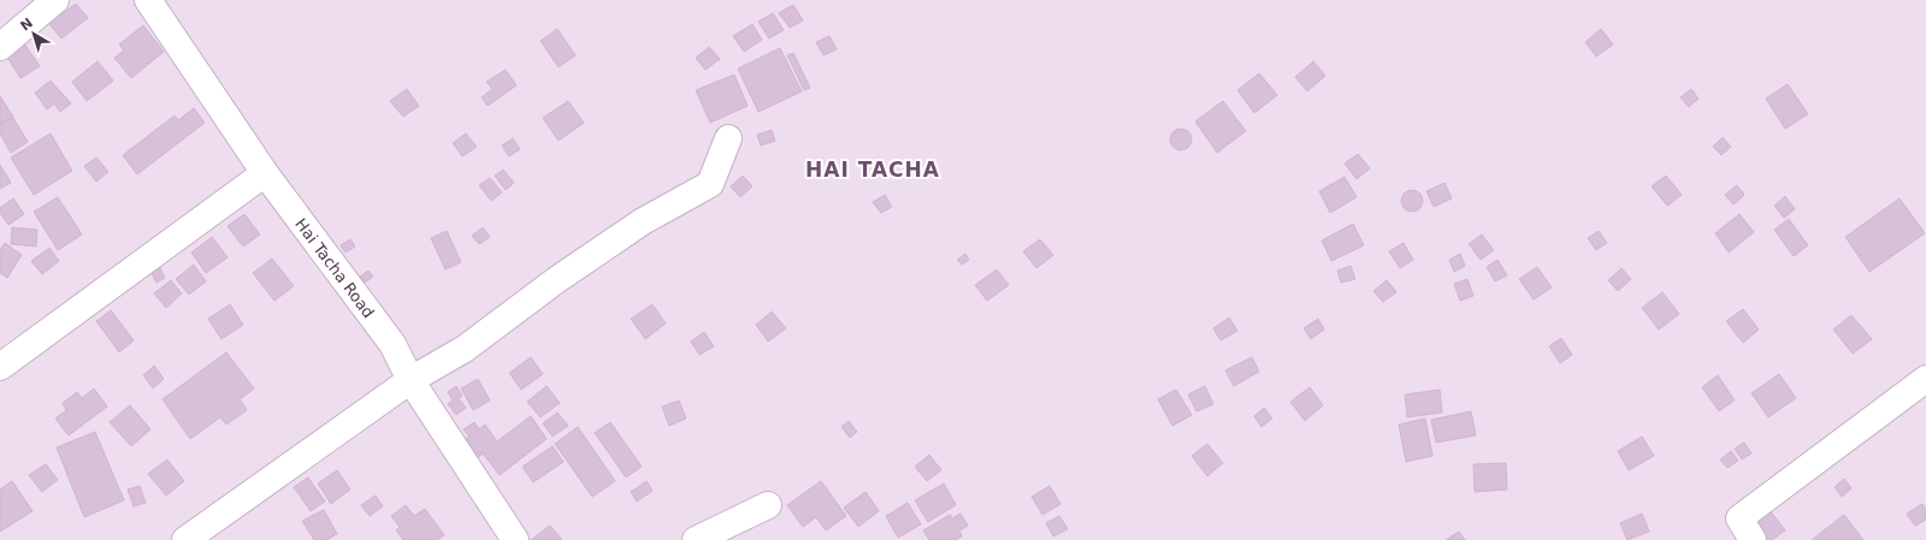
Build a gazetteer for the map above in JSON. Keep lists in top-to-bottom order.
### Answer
{
  "streets": {
    "street": ["Hai Tacha Road"]
  },
  "districts": ["HAI TACHA"],
  "north": "top left"
}
